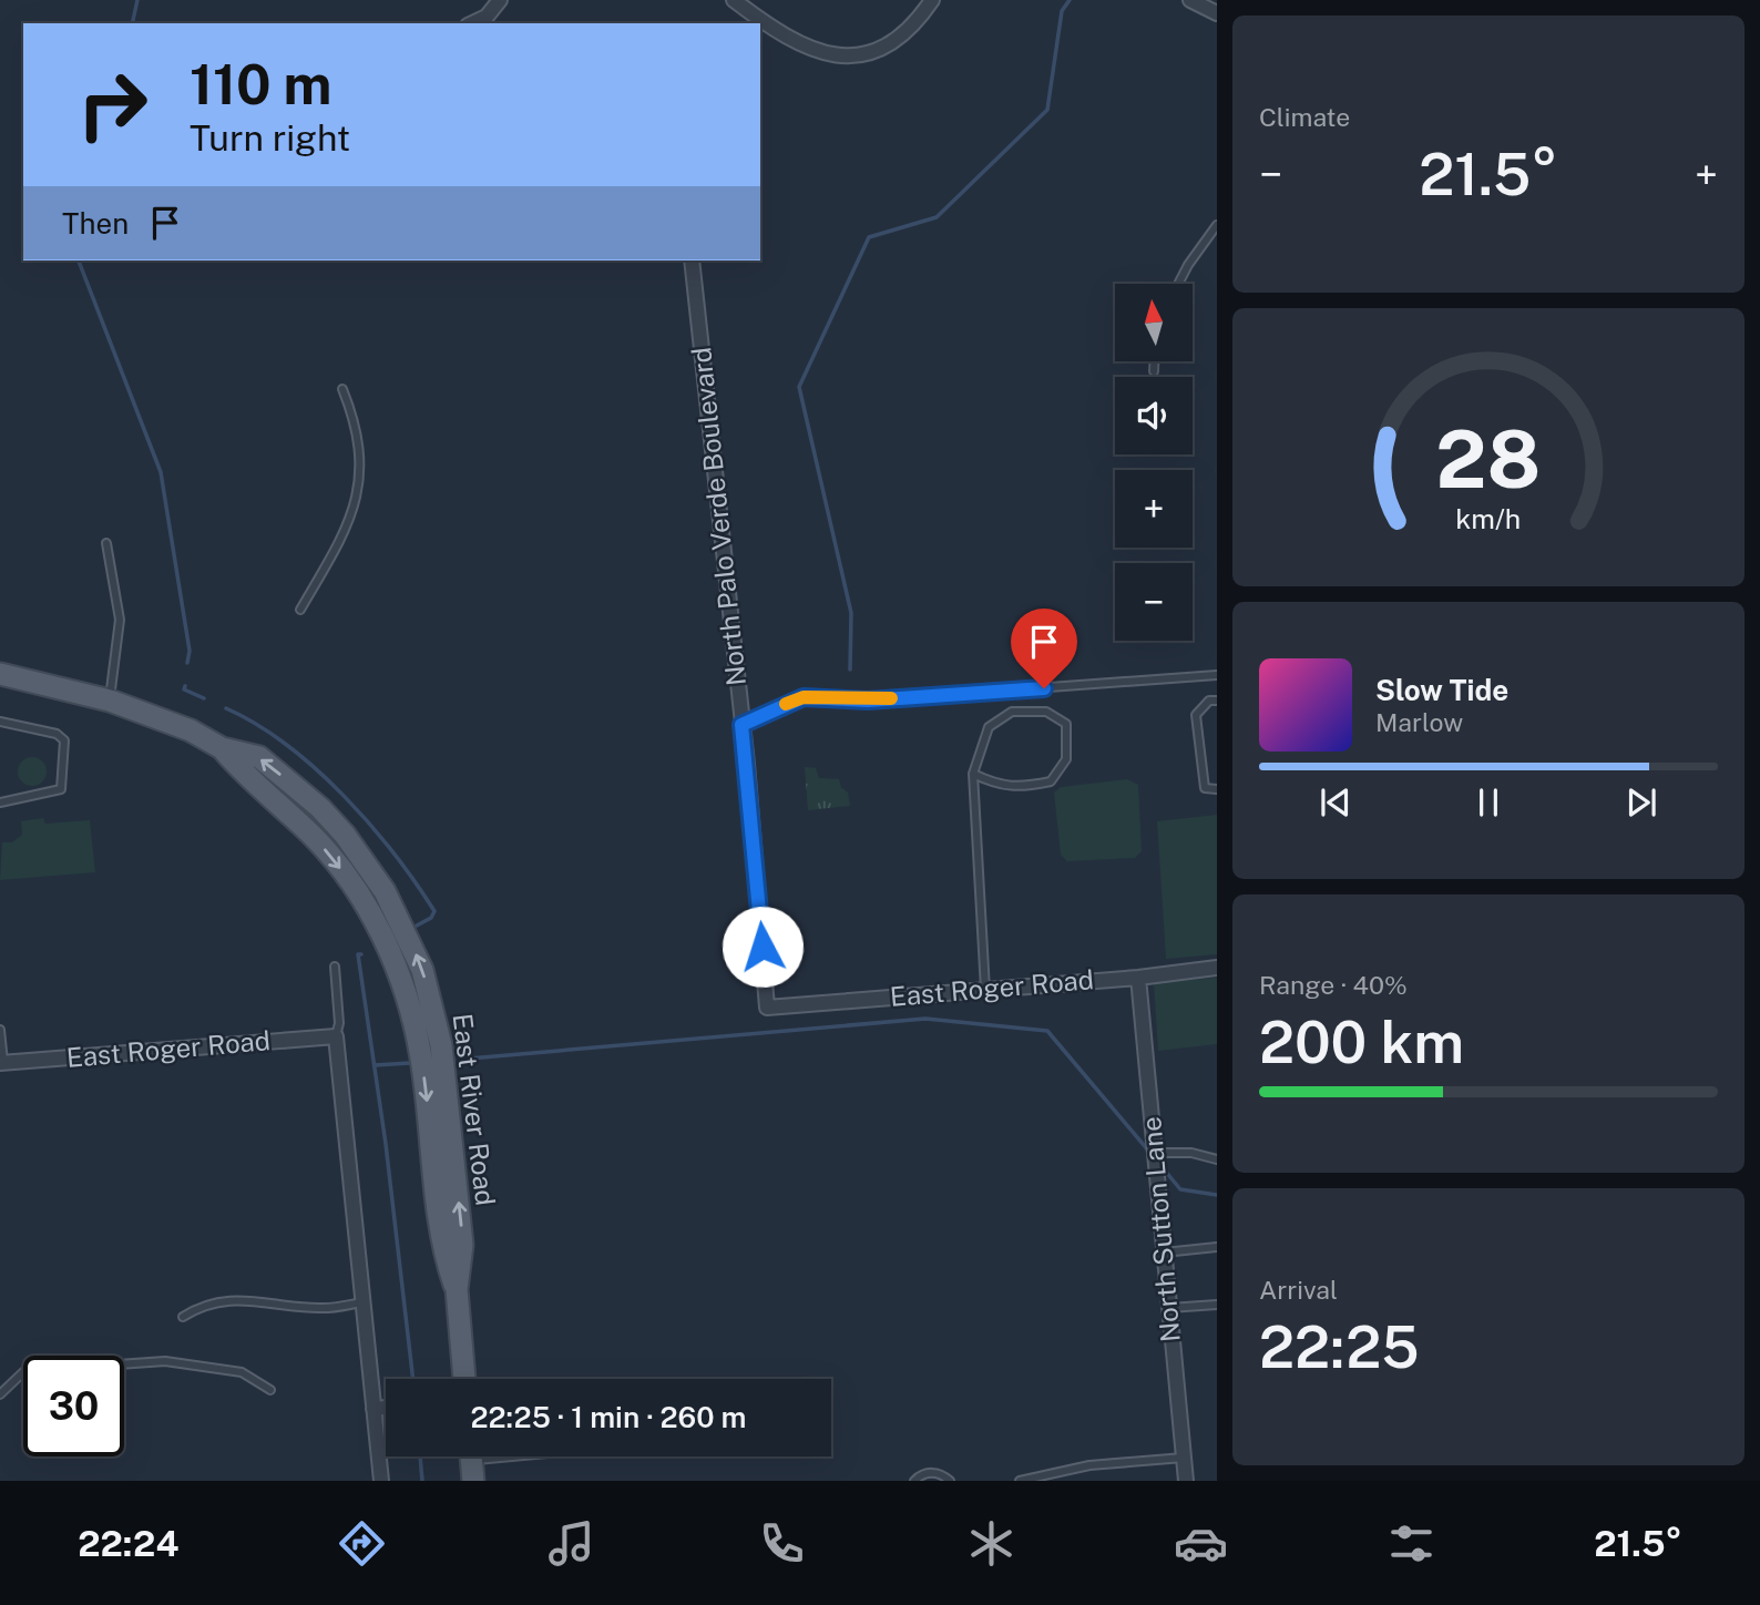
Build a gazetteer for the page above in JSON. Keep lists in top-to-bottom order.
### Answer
{
  "streets": {
    "main road": ["East River Road"],
    "street": ["North Palo Verde Boulevard", "East Roger Road", "North Sutton Lane"]
  },
  "crossings": [
    ["North Palo Verde Boulevard", "East Roger Road"],
    ["East Roger Road", "North Sutton Lane"]
  ],
  "north": "top",
  "page": {
    "tile": [
      "Climate",
      ["Range · 40%", "200 km"],
      ["Arrival", "22:25"]
    ],
    "turn": ["110 m", "Turn right"],
    "heat": ["−", "21.5°", "+"],
    "then": "Then",
    "map_buttons": ["+", "−"],
    "song": ["Slow Tide", "Marlow"],
    "limit": "30",
    "trip": "22:25 · 1 min · 260 m",
    "tabs": ["22:24", "21.5°"],
    "gauge": ["28", "km/h"]
  }
}
